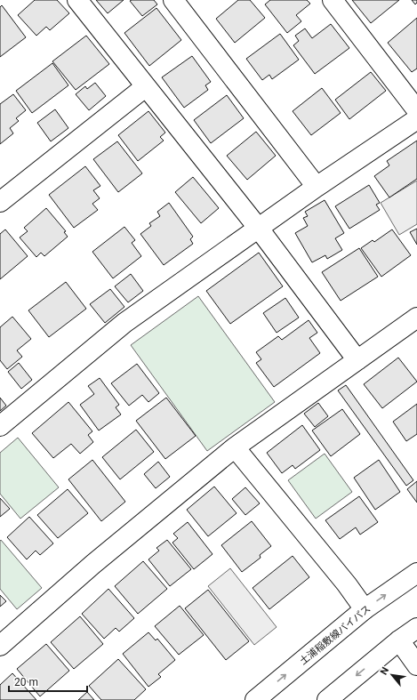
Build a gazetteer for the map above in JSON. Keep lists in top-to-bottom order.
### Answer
{
  "streets": {
    "street": ["土浦稲敷線バイパス"]
  },
  "scale_bar": "20 m",
  "north": "top left"
}
